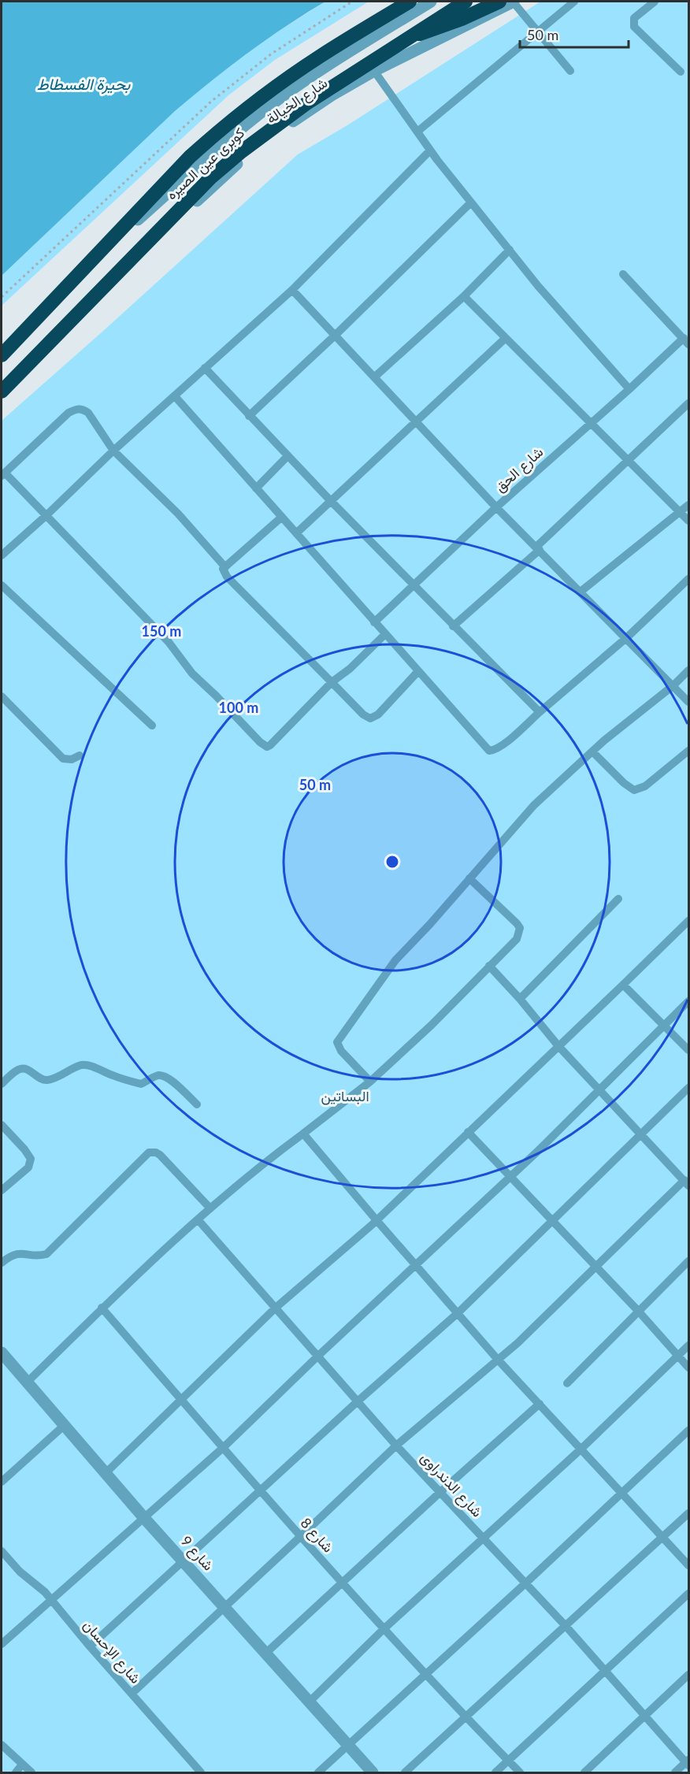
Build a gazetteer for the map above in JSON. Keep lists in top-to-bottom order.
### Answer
{
  "streets": {
    "highway": ["كوبرى عين الصيره"],
    "street": ["شارع الخيالة", "شارع 9"],
    "lane": [
      "شارع الحق",
      "شارع الدندراوى",
      "شارع 8",
      "شارع الإحسان"
    ]
  },
  "water": ["بحيرة الفسطاط"],
  "parks": ["البساتين"],
  "scale_bar": "50 m",
  "rings": ["150 m", "100 m", "50 m"]
}
